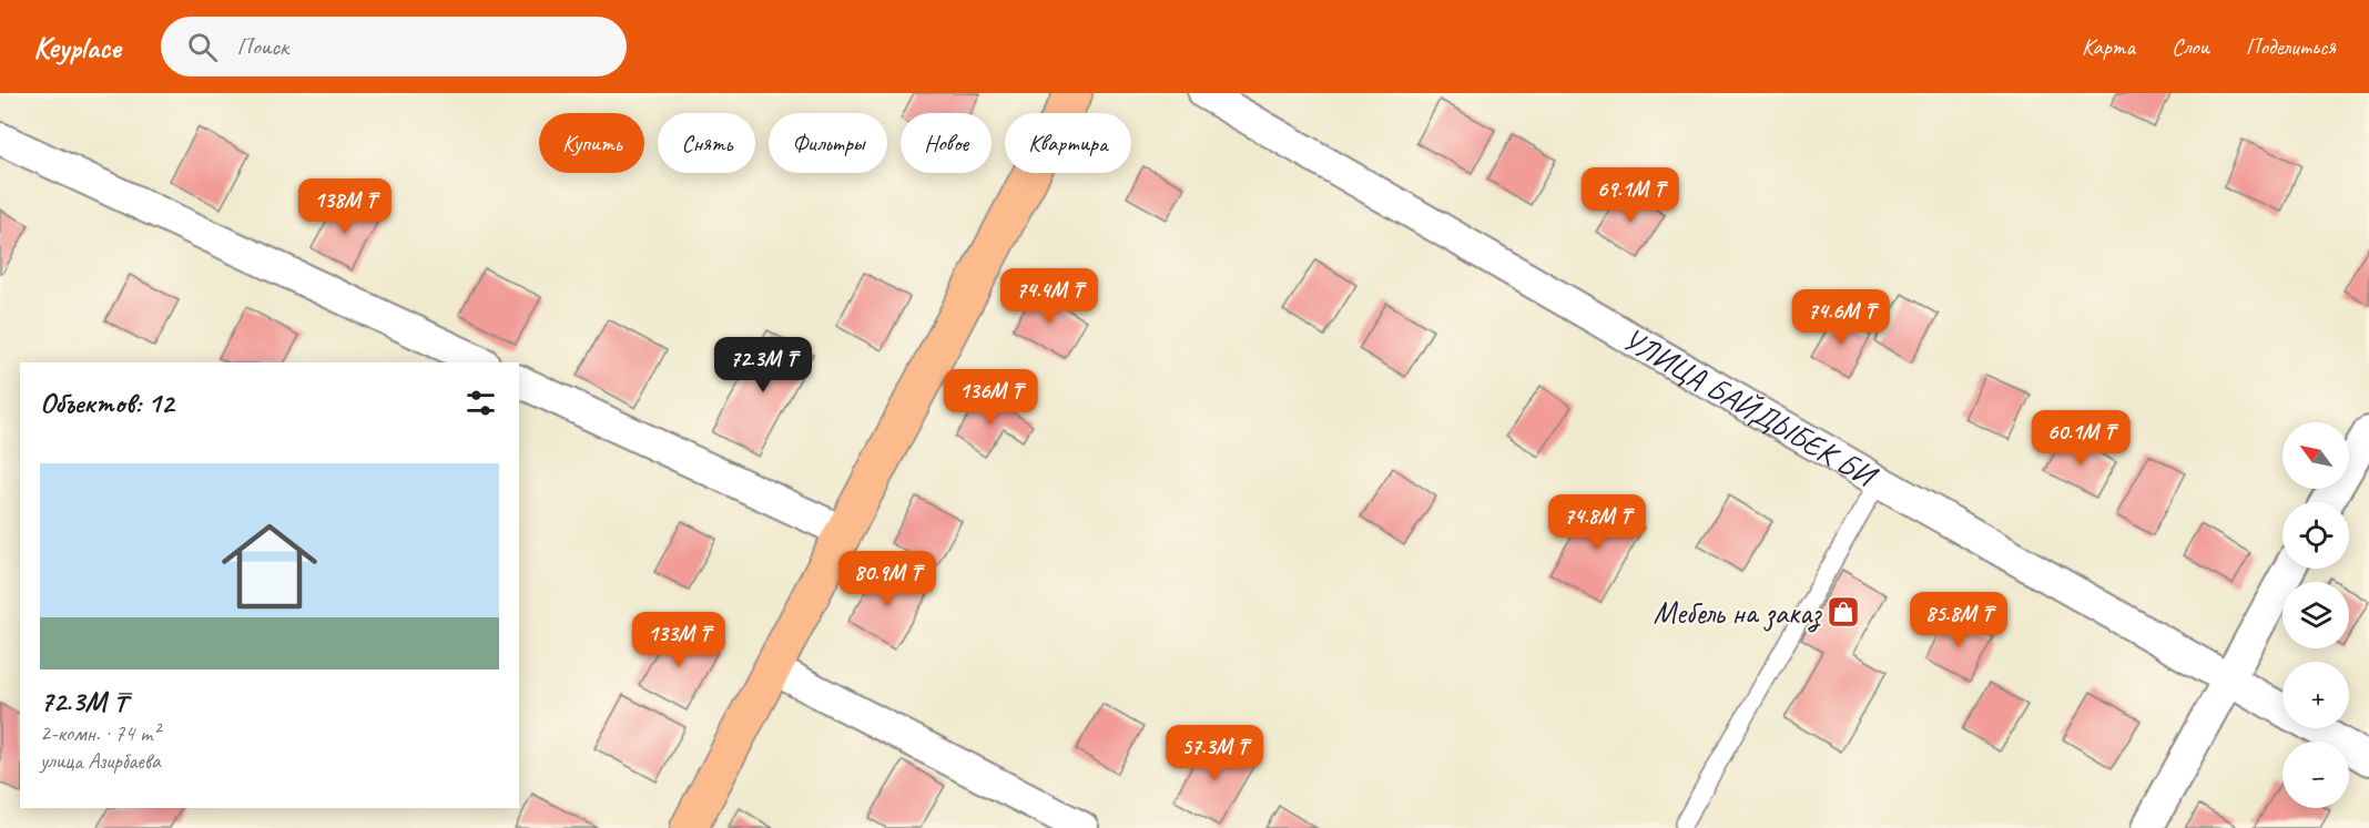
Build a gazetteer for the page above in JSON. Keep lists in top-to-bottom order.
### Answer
{
  "streets": {
    "street": ["УЛИЦА БАЙДЫБЕК БИ"]
  },
  "places": {
    "shop": ["Мебель на заказ"]
  },
  "north": "top left",
  "page": {
    "header": "Keyplace",
    "search": "Поиск",
    "nav": ["Карта", "Слои", "Поделиться"],
    "chip": [
      "Купить",
      "Снять",
      "Фильтры",
      "Новое",
      "Квартира"
    ],
    "price": [
      "69.1M ₸",
      "138M ₸",
      "74.4M ₸",
      "74.6M ₸",
      "72.3M ₸",
      "136M ₸",
      "60.1M ₸",
      "74.8M ₸",
      "80.9M ₸",
      "85.8M ₸",
      "133M ₸",
      "57.3M ₸"
    ],
    "heading": "Объектов: 12",
    "map_buttons": ["+", "−"],
    "list": [
      {
        "name": "72.3M ₸",
        "note": "2-комн. · 74 m² · улица Азирбаева"
      }
    ]
  }
}
